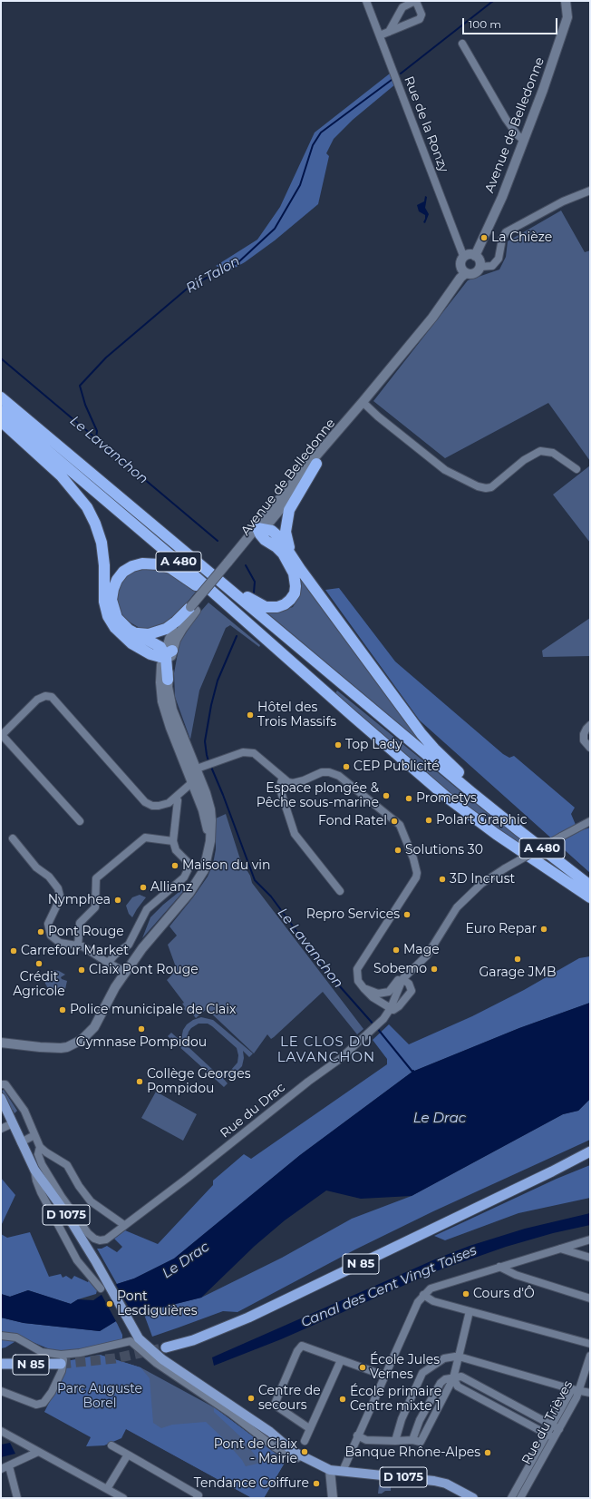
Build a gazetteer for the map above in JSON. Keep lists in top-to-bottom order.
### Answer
{
  "streets": {
    "highway": ["A 480", "N 85"],
    "main road": ["Avenue de Belledonne", "D 1075"],
    "street": ["Rue de la Ronzy", "Rue du Drac", "Rue du Trièves"]
  },
  "crossings": [
    ["Rue de la Ronzy", "Avenue de Belledonne"]
  ],
  "districts": ["LE CLOS DU LAVANCHON"],
  "water": [
    "Rif Talon",
    "Le Lavanchon",
    "Le Drac",
    "Canal des Cent Vingt Toises"
  ],
  "parks": ["Parc Auguste Borel"],
  "places": [
    "La Chièze",
    "Hôtel des Trois Massifs",
    "Top Lady",
    "CEP Publicité",
    "Espace plongée & Pêche sous-marine",
    "Prometys",
    "Polart Graphic",
    "Fond Ratel",
    "Solutions 30",
    "Maison du vin",
    "3D Incrust",
    "Allianz",
    "Nymphea",
    "Repro Services",
    "Euro Repar",
    "Pont Rouge",
    "Mage",
    "Carrefour Market",
    "Garage JMB",
    "Crédit Agricole",
    "Sobemo",
    "Claix Pont Rouge",
    "Police municipale de Claix",
    "Gymnase Pompidou",
    "Collège Georges Pompidou",
    "Cours d'Ô",
    "Pont Lesdiguières",
    "École Jules Vernes",
    "Centre de secours",
    "École primaire Centre mixte 1",
    "Pont de Claix - Mairie",
    "Banque Rhône-Alpes",
    "Tendance Coiffure"
  ],
  "scale_bar": "100 m"
}
